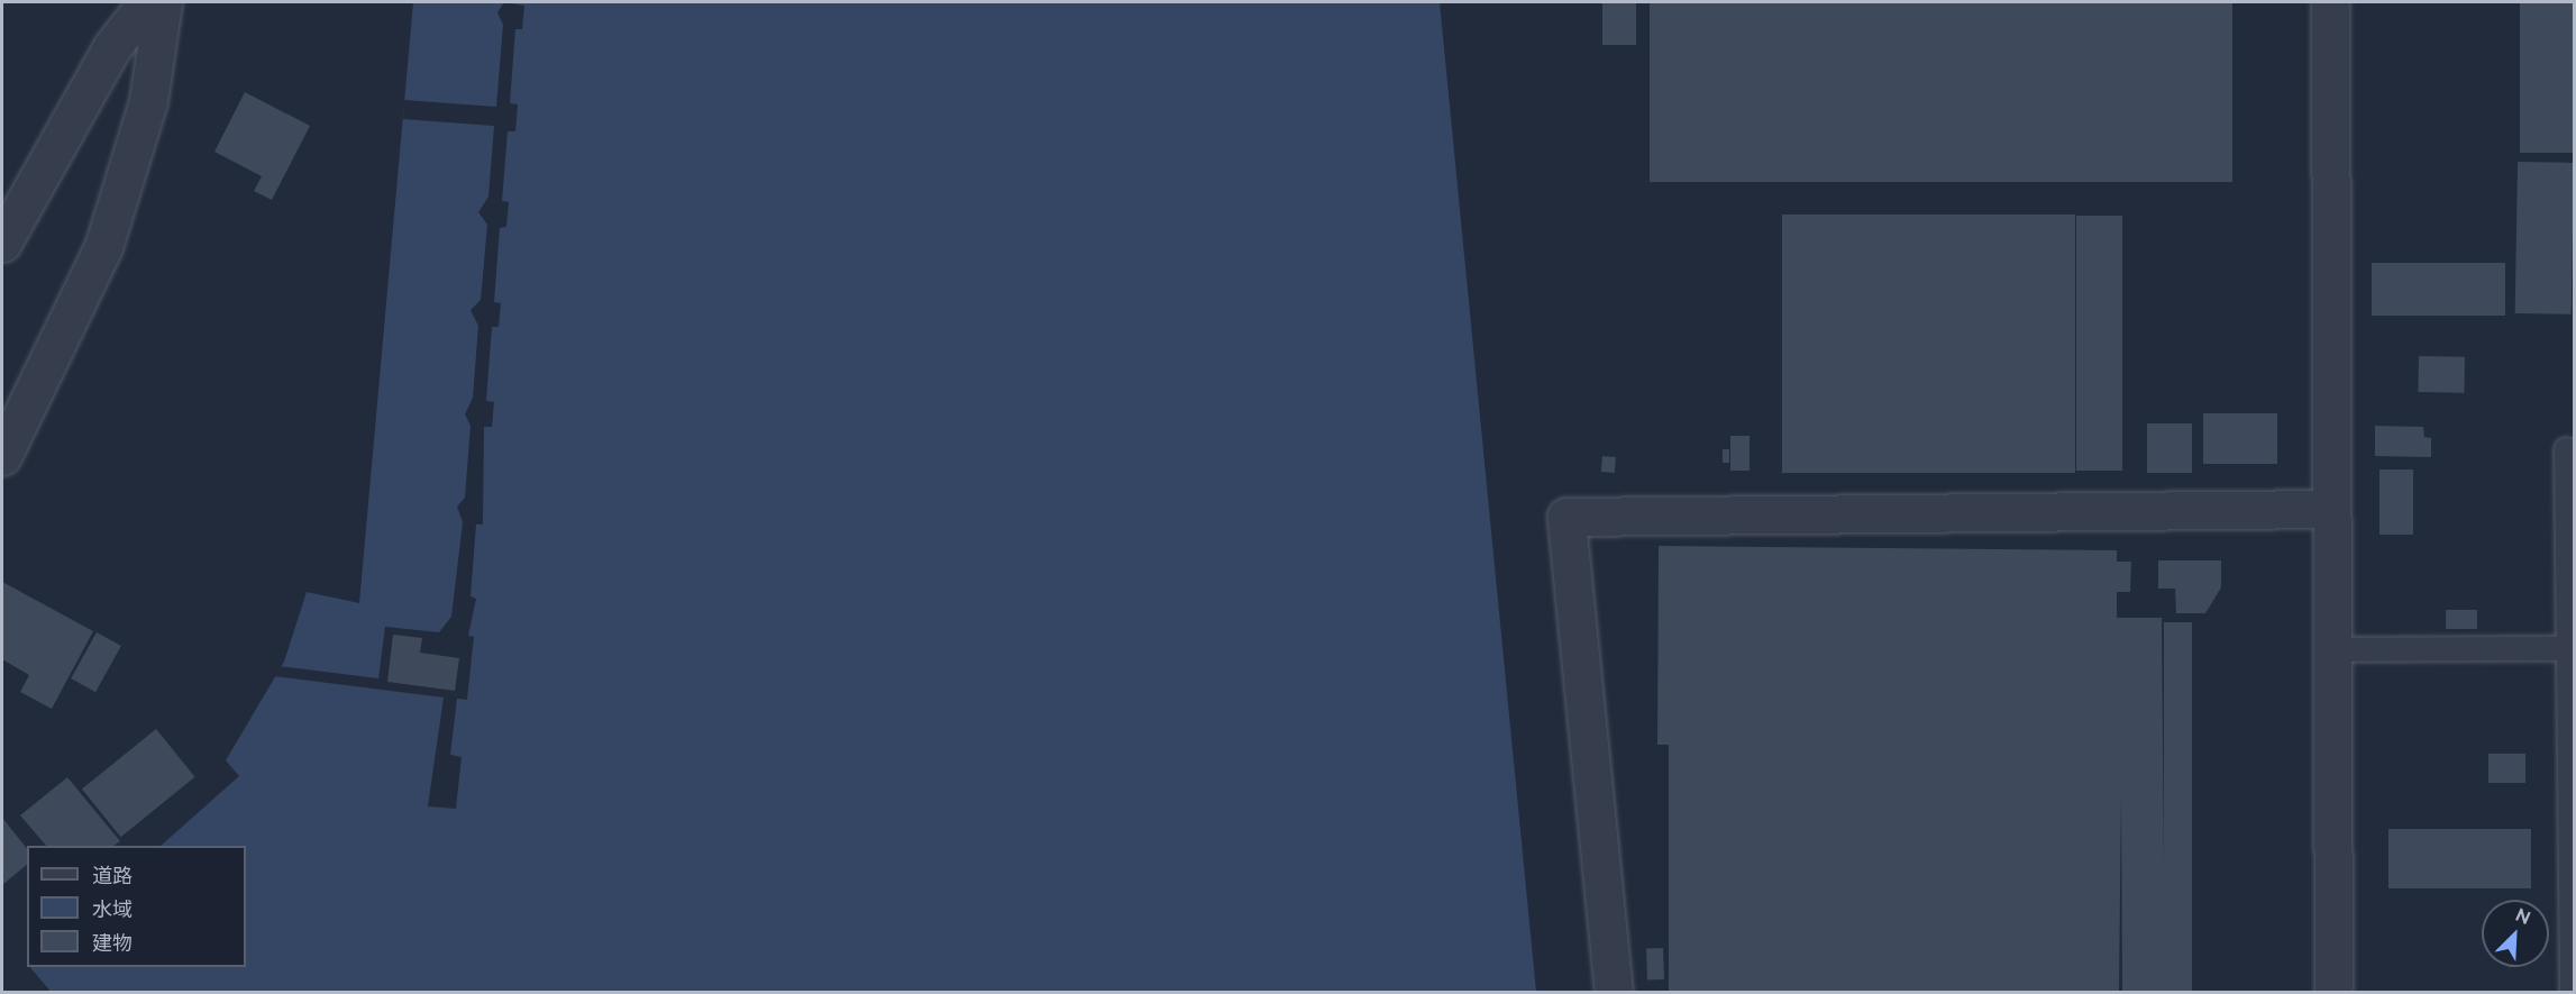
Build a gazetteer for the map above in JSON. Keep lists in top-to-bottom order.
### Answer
{
  "legend": ["道路", "水域", "建物"],
  "north": "top right"
}
